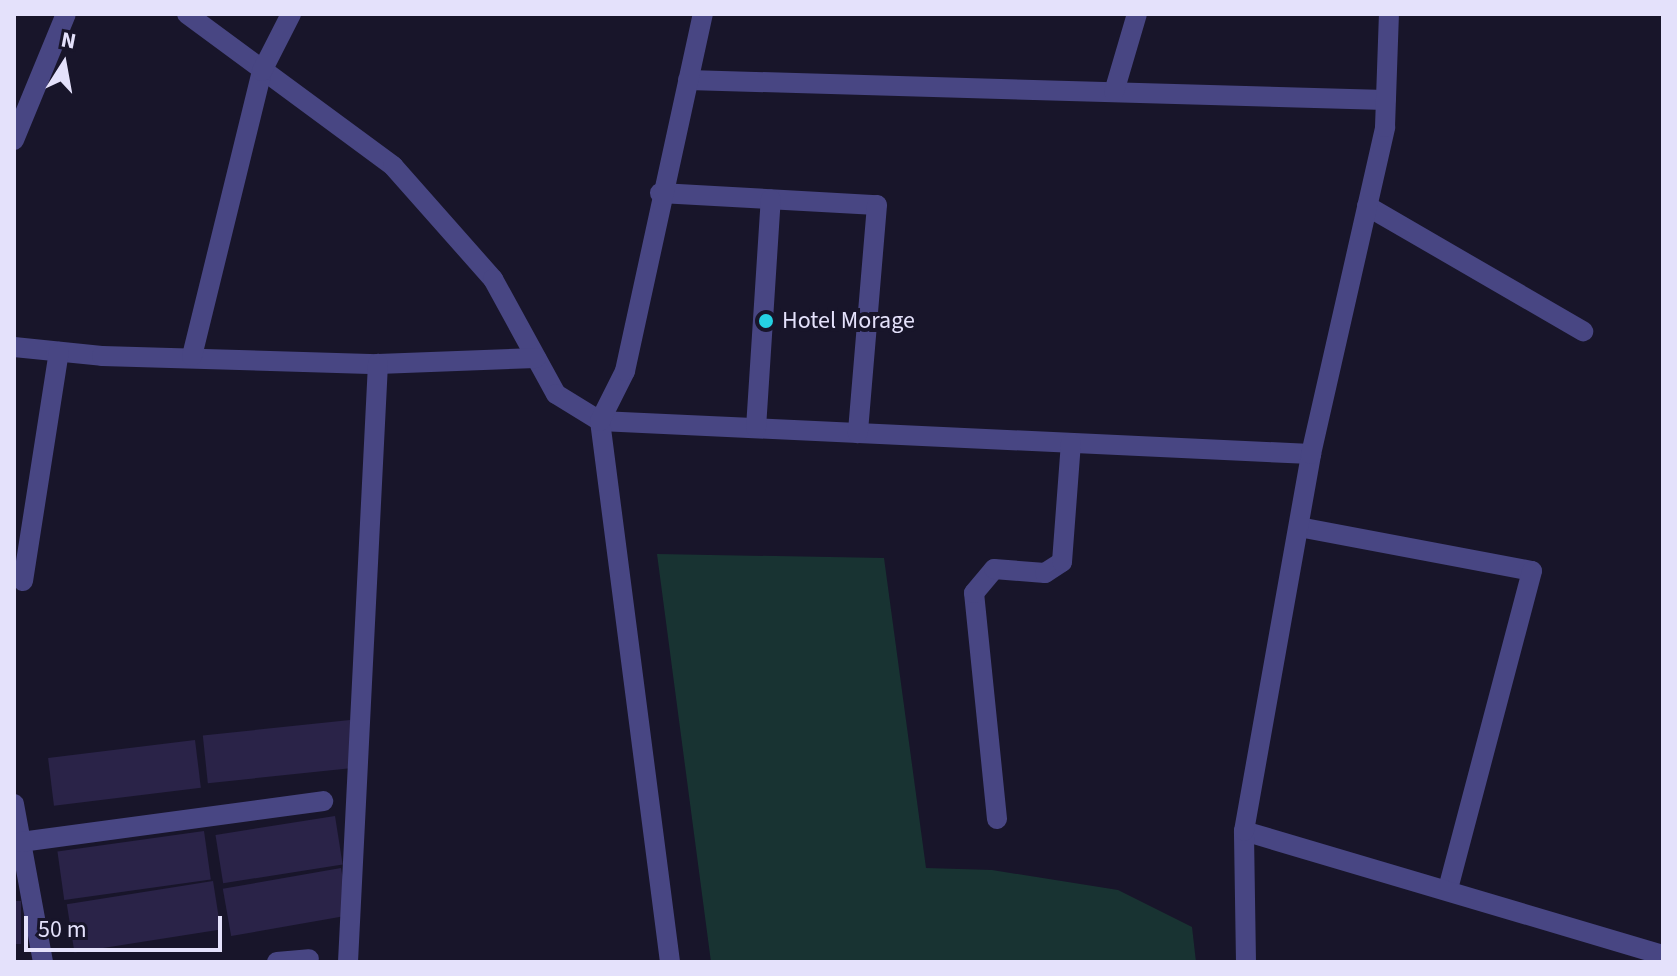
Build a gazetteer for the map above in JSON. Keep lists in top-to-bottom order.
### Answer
{
  "places": ["Hotel Morage"],
  "scale_bar": "50 m",
  "north": "top"
}
